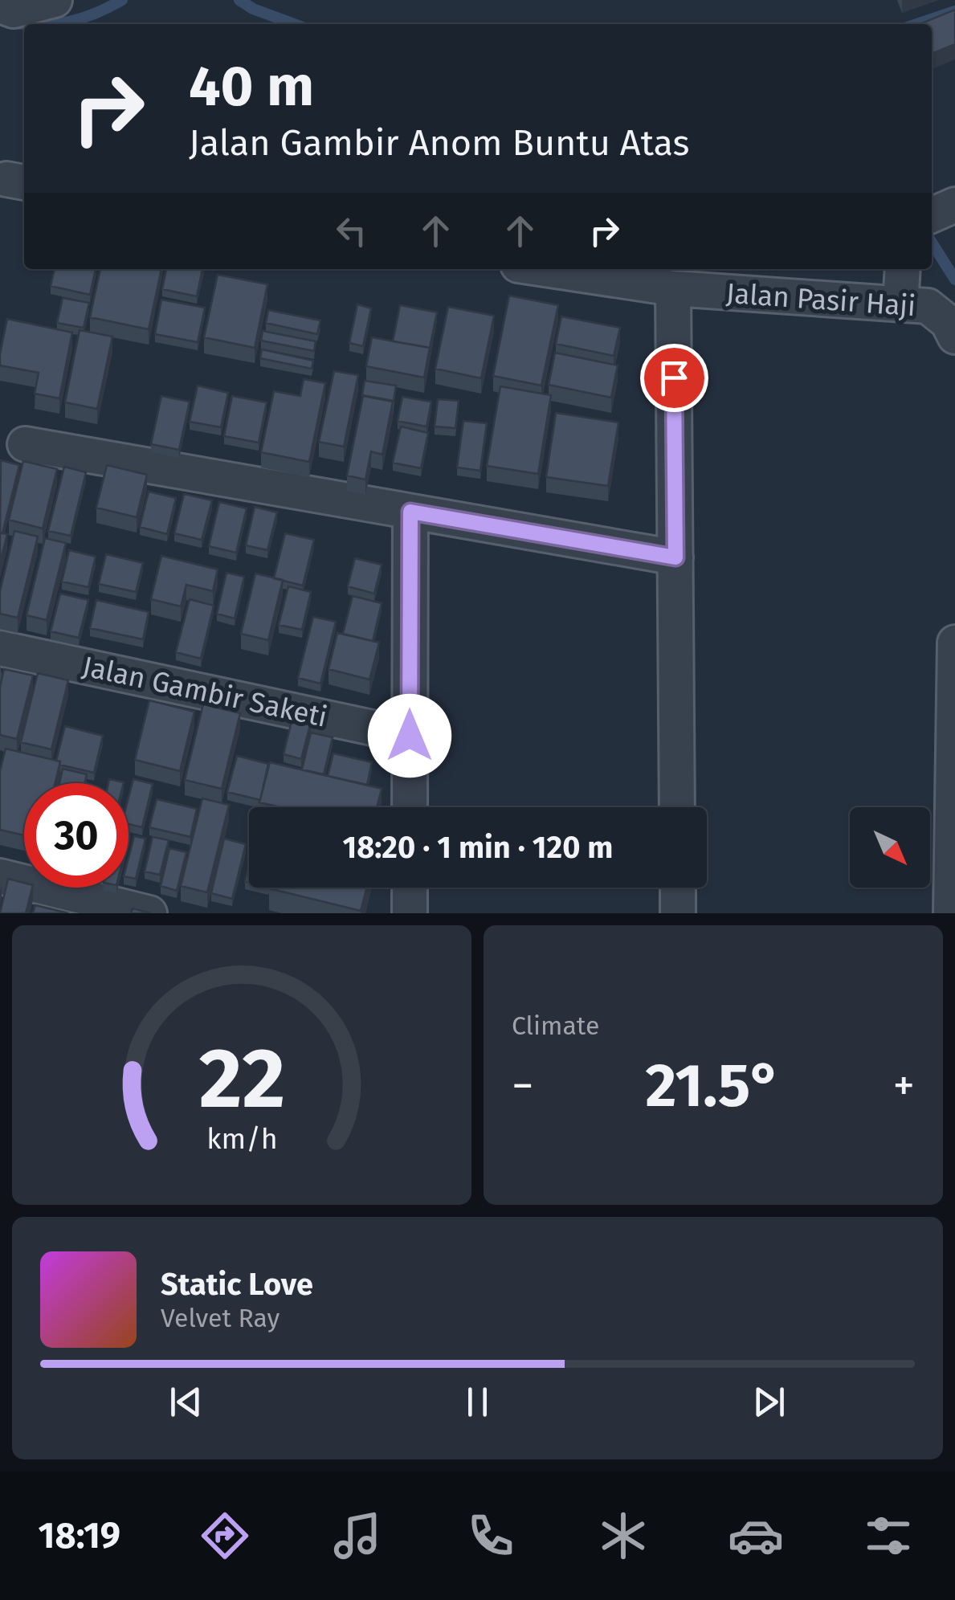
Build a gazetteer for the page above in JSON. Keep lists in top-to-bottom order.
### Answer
{
  "streets": {
    "street": ["Jalan Pasir Haji", "Jalan Gambir Saketi"]
  },
  "north": "bottom right",
  "page": {
    "turn": ["40 m", "Jalan Gambir Anom Buntu Atas"],
    "limit": "30",
    "trip": "18:20 · 1 min · 120 m",
    "tile": "Climate",
    "heat": ["−", "21.5°", "+"],
    "song": ["Static Love", "Velvet Ray"],
    "tabs": "18:19",
    "gauge": ["22", "km/h"]
  }
}
